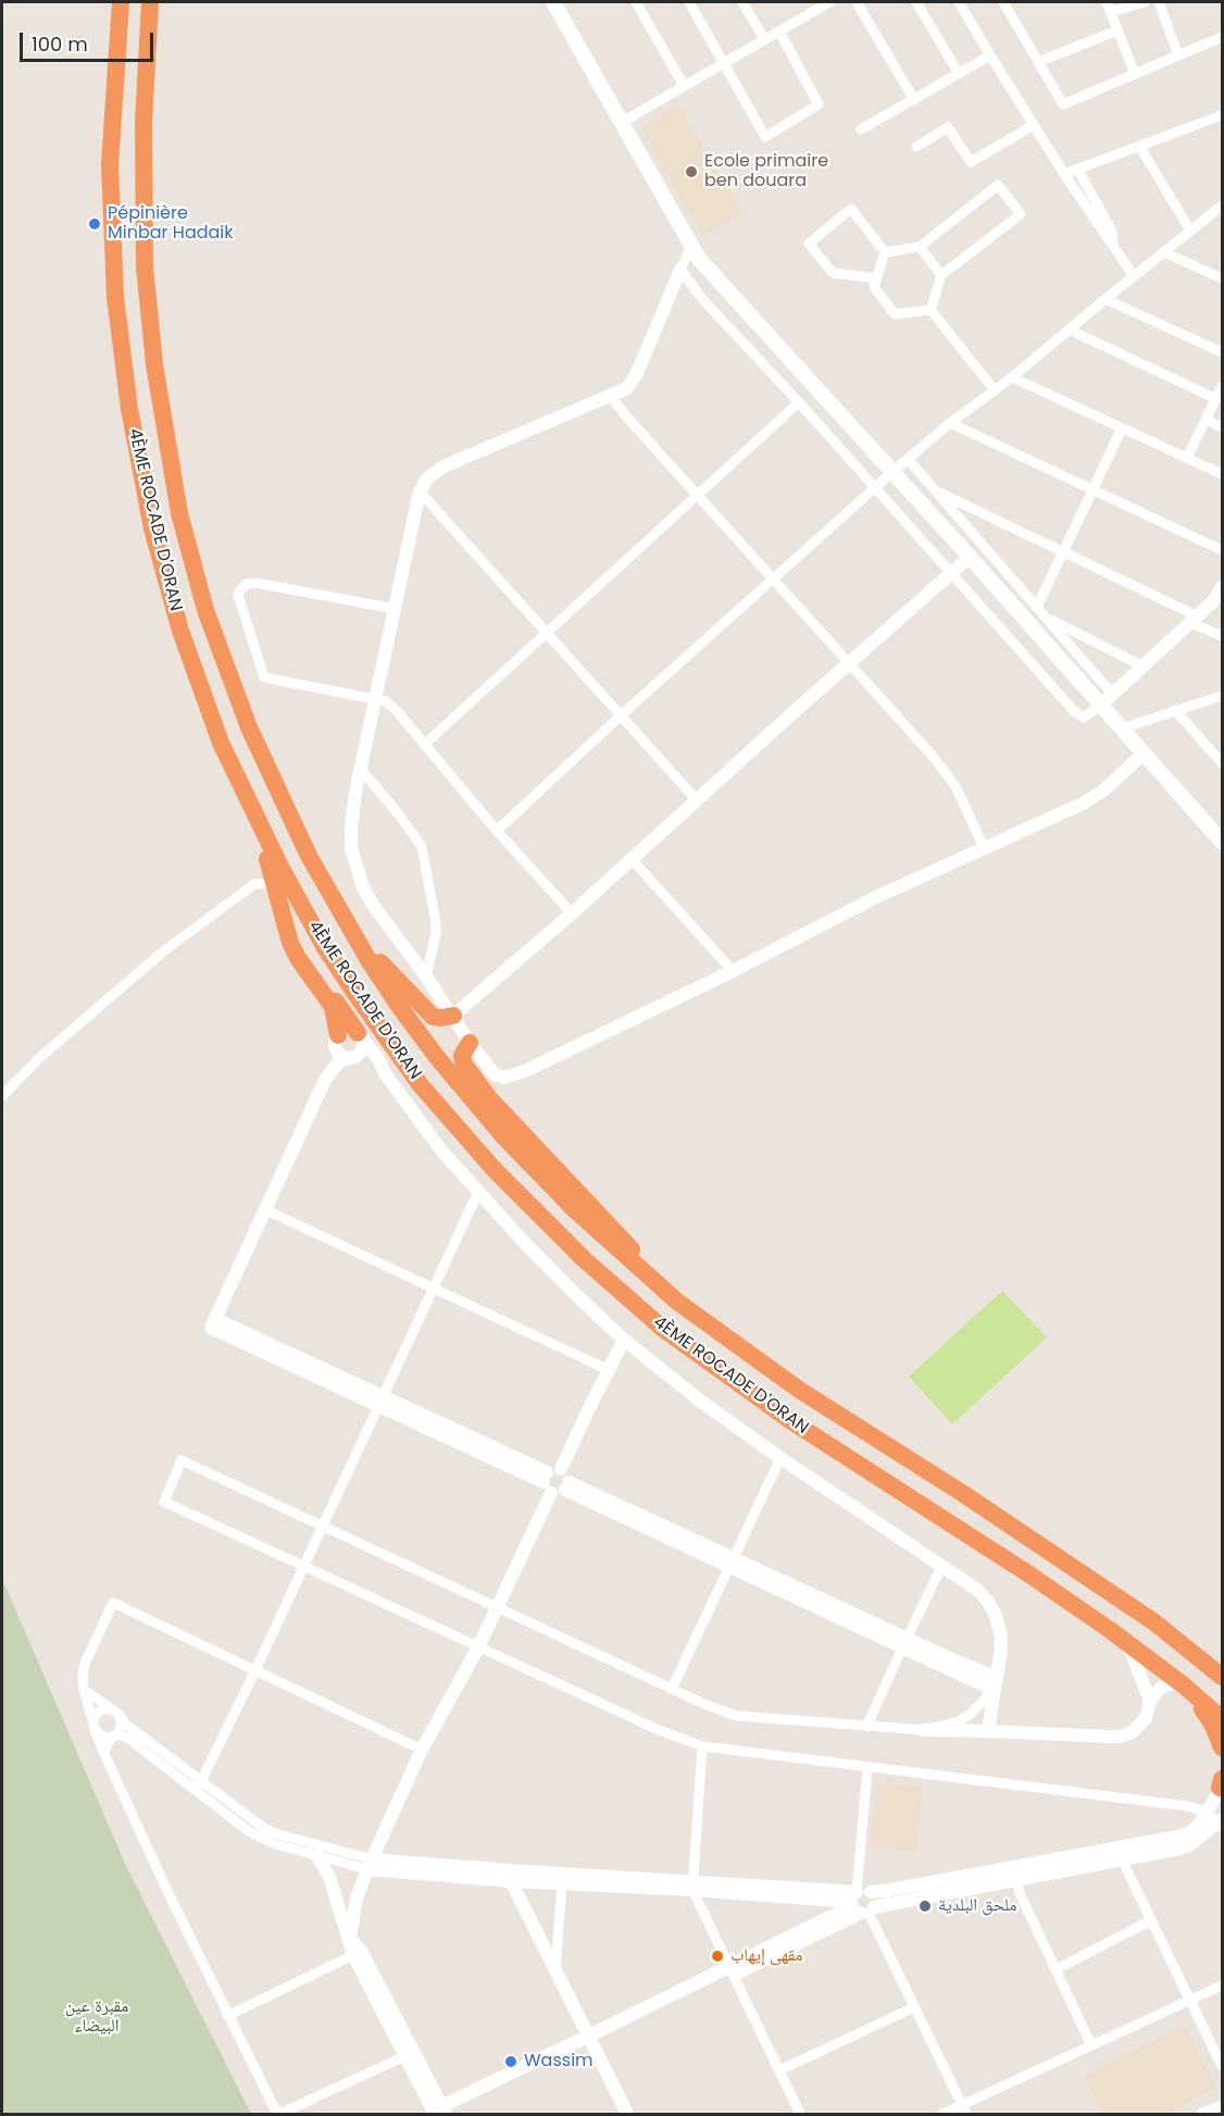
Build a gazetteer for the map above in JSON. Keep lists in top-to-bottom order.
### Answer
{
  "streets": {
    "highway": ["4ÈME ROCADE D'ORAN"]
  },
  "parks": ["مقبرة عين البيضاء"],
  "places": [
    "Ecole primaire ben douara",
    "Pépinière Minbar Hadaik",
    "ملحق البلدية",
    "مقهى إيهاب",
    "Wassim"
  ],
  "scale_bar": "100 m"
}
